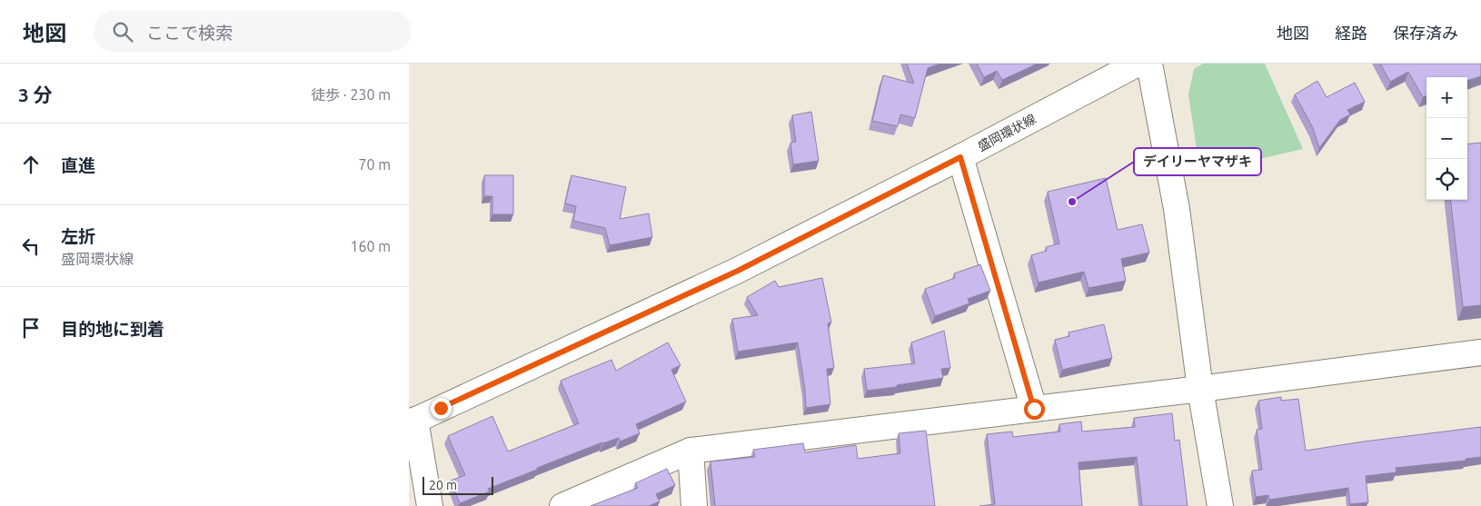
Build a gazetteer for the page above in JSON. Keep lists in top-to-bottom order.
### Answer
{
  "streets": {
    "street": ["盛岡環状線"]
  },
  "places": ["デイリーヤマザキ"],
  "scale_bar": "20 m",
  "page": {
    "header": "地図",
    "search": "ここで検索",
    "nav": ["地図", "経路", "保存済み"],
    "heading": ["3 分", "徒歩 · 230 m"],
    "map_buttons": ["+", "−"],
    "list": [
      ["直進", "70 m"],
      ["左折", "盛岡環状線", "160 m"],
      "目的地に到着"
    ],
    "scale": "20 m"
  }
}
